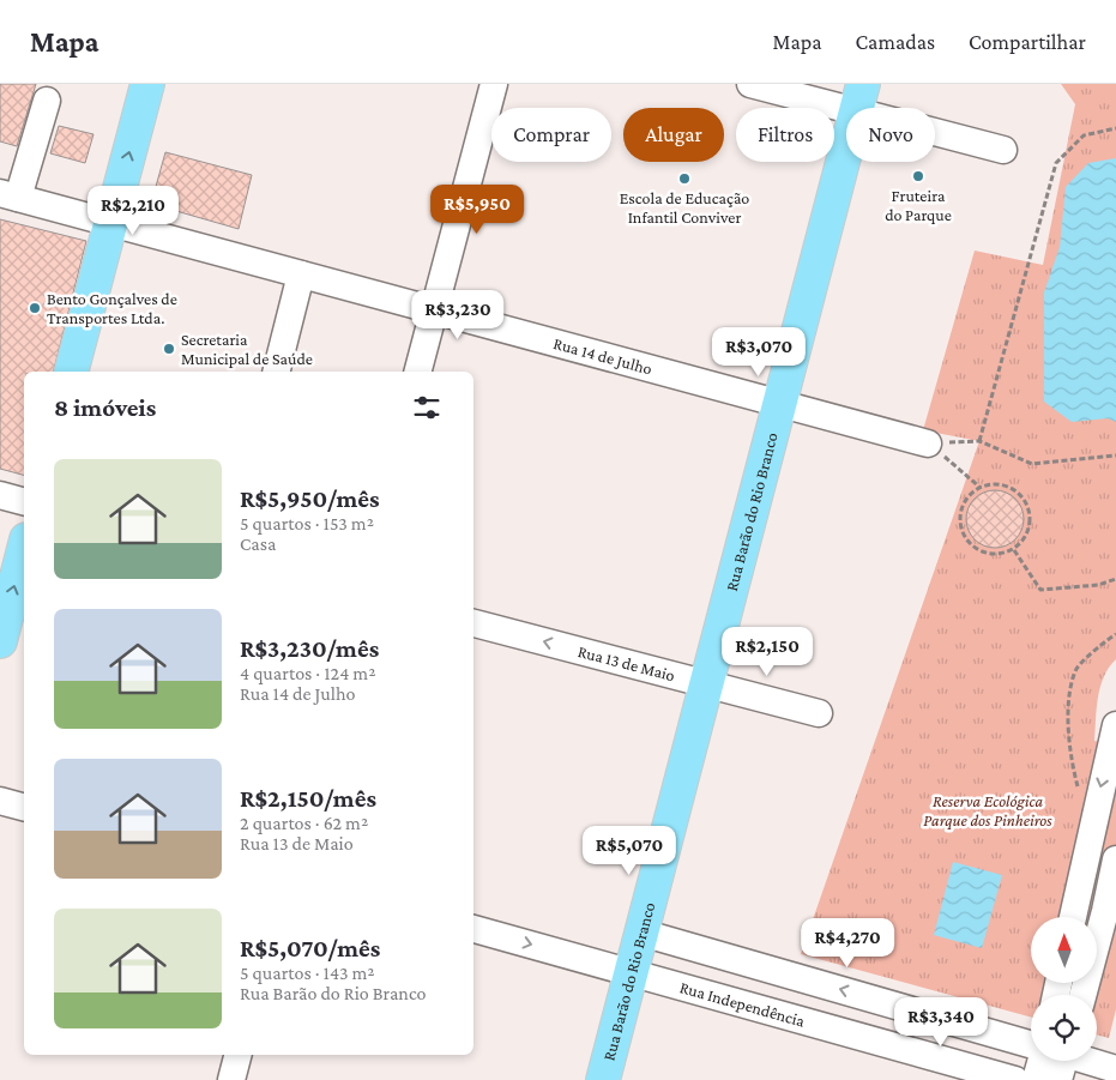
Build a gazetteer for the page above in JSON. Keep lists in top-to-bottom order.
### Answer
{
  "streets": {
    "main road": ["Rua Barão do Rio Branco"],
    "street": ["Rua 14 de Julho", "Rua 13 de Maio", "Rua Independência"]
  },
  "crossings": [
    ["Rua 14 de Julho", "Rua Barão do Rio Branco"],
    ["Rua Barão do Rio Branco", "Rua 13 de Maio"],
    ["Rua Barão do Rio Branco", "Rua Independência"]
  ],
  "one_way": ["Rua 13 de Maio"],
  "parks": ["Reserva Ecológica Parque dos Pinheiros"],
  "places": [
    "Fruteira do Parque",
    "Escola de Educação Infantil Conviver",
    "Bento Gonçalves de Transportes Ltda.",
    "Secretaria Municipal de Saúde"
  ],
  "north": "top",
  "page": {
    "header": "Mapa",
    "nav": ["Mapa", "Camadas", "Compartilhar"],
    "chip": [
      "Comprar",
      "Alugar",
      "Filtros",
      "Novo"
    ],
    "price": [
      "R$5,950",
      "R$2,210",
      "R$3,230",
      "R$3,070",
      "R$2,150",
      "R$5,070",
      "R$4,270",
      "R$3,340"
    ],
    "heading": "8 imóveis",
    "list": [
      {
        "name": "R$5,950/mês",
        "note": "5 quartos · 153 m² · Casa"
      },
      {
        "name": "R$3,230/mês",
        "note": "4 quartos · 124 m² · Rua 14 de Julho"
      },
      {
        "name": "R$2,150/mês",
        "note": "2 quartos · 62 m² · Rua 13 de Maio"
      },
      {
        "name": "R$5,070/mês",
        "note": "5 quartos · 143 m² · Rua Barão do Rio Branco"
      }
    ]
  }
}
